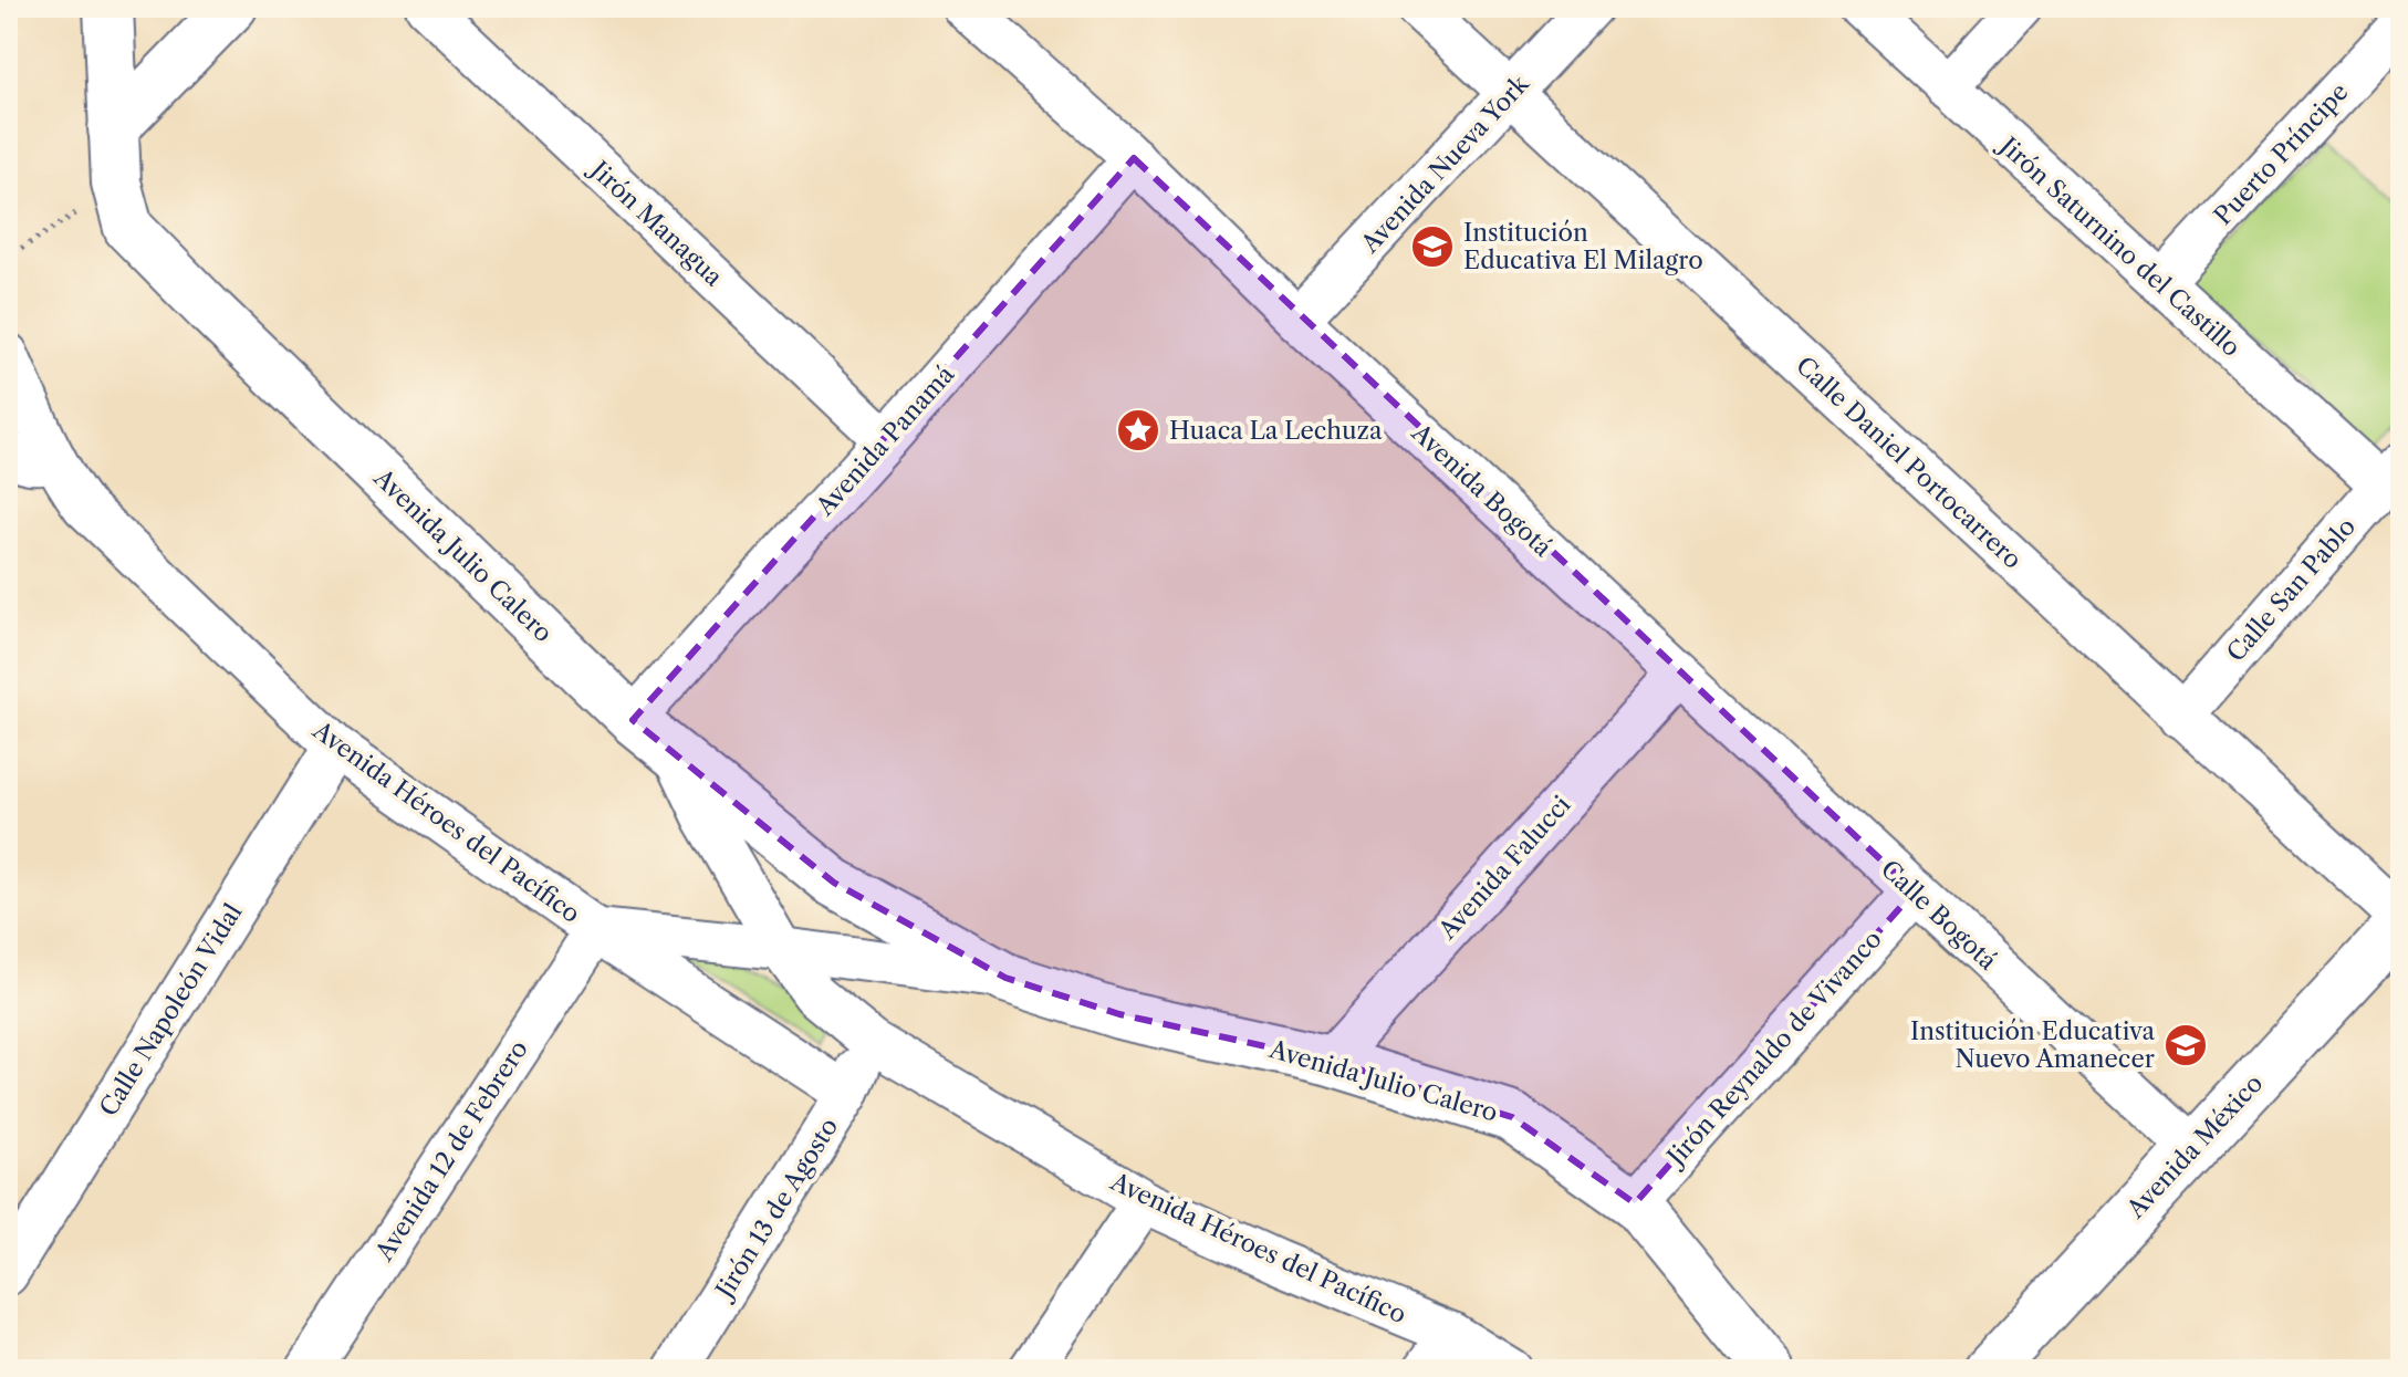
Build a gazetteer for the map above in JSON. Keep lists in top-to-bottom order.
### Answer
{
  "streets": {
    "street": [
      "Puerto Príncipe",
      "Avenida Nueva York",
      "Jirón Managua",
      "Jirón Saturnino del Castillo",
      "Avenida Panamá",
      "Calle Daniel Portocarrero",
      "Avenida Bogotá",
      "Avenida Julio Calero",
      "Calle San Pablo",
      "Avenida Héroes del Pacífico",
      "Avenida Falucci",
      "Calle Bogotá",
      "Calle Napoleón Vidal",
      "Jirón Reynaldo de Vivanco",
      "Avenida México",
      "Avenida 12 de Febrero",
      "Jirón 13 de Agosto"
    ]
  },
  "crossings": [
    ["Puerto Príncipe", "Jirón Saturnino del Castillo"],
    ["Avenida Nueva York", "Calle Daniel Portocarrero"],
    ["Avenida Nueva York", "Avenida Bogotá"],
    ["Jirón Managua", "Avenida Panamá"],
    ["Jirón Saturnino del Castillo", "Calle San Pablo"],
    ["Avenida Panamá", "Avenida Bogotá"],
    ["Avenida Panamá", "Avenida Julio Calero"],
    ["Calle Daniel Portocarrero", "Calle San Pablo"],
    ["Calle Daniel Portocarrero", "Avenida México"],
    ["Avenida Bogotá", "Avenida Falucci"],
    ["Avenida Bogotá", "Calle Bogotá"],
    ["Avenida Julio Calero", "Avenida Héroes del Pacífico"],
    ["Avenida Julio Calero", "Avenida Falucci"],
    ["Avenida Julio Calero", "Jirón Reynaldo de Vivanco"],
    ["Avenida Julio Calero", "Avenida 12 de Febrero"],
    ["Avenida Héroes del Pacífico", "Calle Napoleón Vidal"],
    ["Avenida Héroes del Pacífico", "Avenida 12 de Febrero"],
    ["Avenida Héroes del Pacífico", "Jirón 13 de Agosto"],
    ["Avenida Falucci", "Calle Bogotá"],
    ["Calle Bogotá", "Jirón Reynaldo de Vivanco"],
    ["Calle Bogotá", "Avenida México"]
  ],
  "places": {
    "school or university": ["Institución Educativa El Milagro", "Institución Educativa Nuevo Amanecer"],
    "place": ["Huaca La Lechuza"]
  }
}
